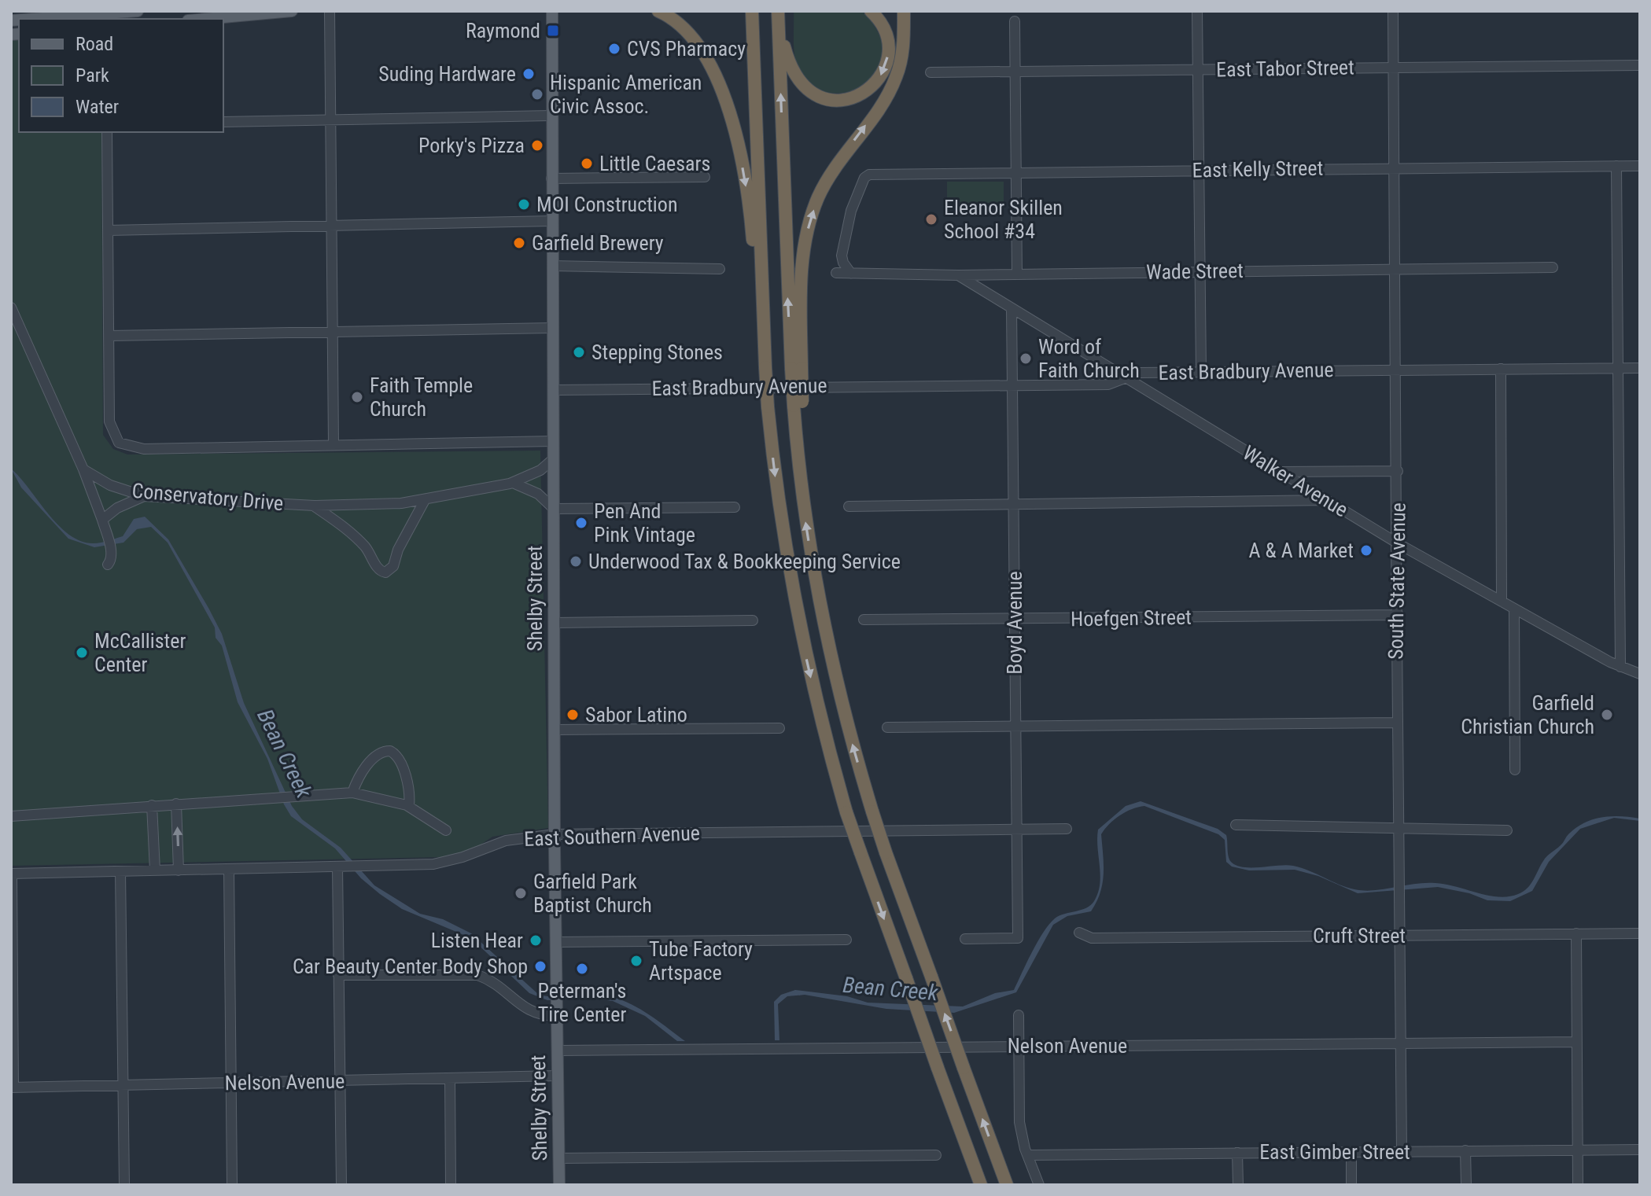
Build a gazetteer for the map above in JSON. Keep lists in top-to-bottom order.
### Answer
{
  "streets": {
    "main road": ["Shelby Street"],
    "street": [
      "East Tabor Street",
      "East Kelly Street",
      "Wade Street",
      "East Bradbury Avenue",
      "Walker Avenue",
      "Conservatory Drive",
      "South State Avenue",
      "Hoefgen Street",
      "Boyd Avenue",
      "East Southern Avenue",
      "Cruft Street",
      "Nelson Avenue",
      "East Gimber Street"
    ]
  },
  "crossings": [
    ["East Tabor Street", "South State Avenue"],
    ["East Kelly Street", "Wade Street"],
    ["East Kelly Street", "South State Avenue"],
    ["Wade Street", "Walker Avenue"],
    ["Wade Street", "South State Avenue"],
    ["East Bradbury Avenue", "Walker Avenue"],
    ["East Bradbury Avenue", "South State Avenue"],
    ["East Bradbury Avenue", "Shelby Street"],
    ["East Bradbury Avenue", "Boyd Avenue"],
    ["Walker Avenue", "South State Avenue"],
    ["Walker Avenue", "Boyd Avenue"],
    ["Conservatory Drive", "Shelby Street"],
    ["South State Avenue", "Hoefgen Street"],
    ["South State Avenue", "Cruft Street"],
    ["South State Avenue", "Nelson Avenue"],
    ["South State Avenue", "East Gimber Street"],
    ["Shelby Street", "East Southern Avenue"],
    ["Shelby Street", "Nelson Avenue"],
    ["Hoefgen Street", "Boyd Avenue"],
    ["Boyd Avenue", "East Southern Avenue"]
  ],
  "water": ["Bean Creek"],
  "places": {
    "transit": ["Raymond"],
    "other": [
      "CVS Pharmacy",
      "Suding Hardware",
      "Hispanic American Civic Assoc.",
      "Porky's Pizza",
      "Little Caesars",
      "MOI Construction",
      "Eleanor Skillen School #34",
      "Garfield Brewery",
      "Stepping Stones",
      "Word of Faith Church",
      "Faith Temple Church",
      "Pen And Pink Vintage",
      "A & A Market",
      "Underwood Tax & Bookkeeping Service",
      "McCallister Center",
      "Sabor Latino",
      "Garfield Christian Church",
      "Garfield Park Baptist Church",
      "Listen Hear",
      "Tube Factory Artspace",
      "Car Beauty Center Body Shop",
      "Peterman's Tire Center"
    ]
  },
  "legend": ["Road", "Park", "Water"]
}
